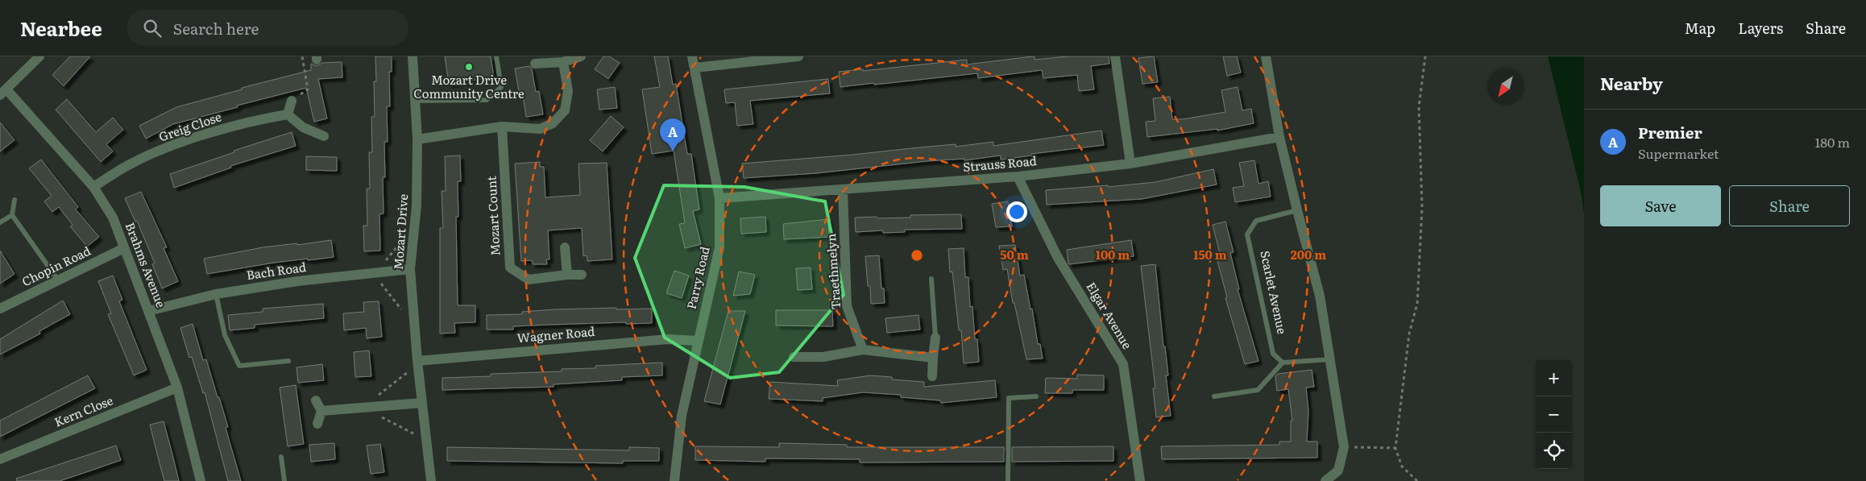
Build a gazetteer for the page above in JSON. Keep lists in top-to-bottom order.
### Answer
{
  "streets": {
    "street": [
      "Greig Close",
      "Strauss Road",
      "Mozart Count",
      "Mozart Drive",
      "Brahms Avenue",
      "Chopin Road",
      "Bach Road",
      "Traethmelyn",
      "Parry Road",
      "Elgar Avenue",
      "Wagner Road",
      "Kern Close"
    ],
    "lane": ["Scarlet Avenue"]
  },
  "crossings": [
    ["Greig Close", "Brahms Avenue"],
    ["Strauss Road", "Traethmelyn"],
    ["Strauss Road", "Parry Road"],
    ["Strauss Road", "Elgar Avenue"],
    ["Mozart Drive", "Bach Road"],
    ["Mozart Drive", "Wagner Road"],
    ["Brahms Avenue", "Chopin Road"],
    ["Brahms Avenue", "Bach Road"],
    ["Brahms Avenue", "Kern Close"],
    ["Parry Road", "Wagner Road"]
  ],
  "places": ["Mozart Drive Community Centre"],
  "north": "bottom left",
  "page": {
    "header": "Nearbee",
    "search": "Search here",
    "nav": ["Map", "Layers", "Share"],
    "heading": "Nearby",
    "list": [
      {
        "mark": "A",
        "name": "Premier",
        "note": "Supermarket",
        "value": "180 m"
      }
    ],
    "pins": "A",
    "buttons": ["Save", "Share"],
    "map_buttons": ["+", "−"]
  },
  "rings": [
    "50 m",
    "100 m",
    "150 m",
    "200 m"
  ]
}
